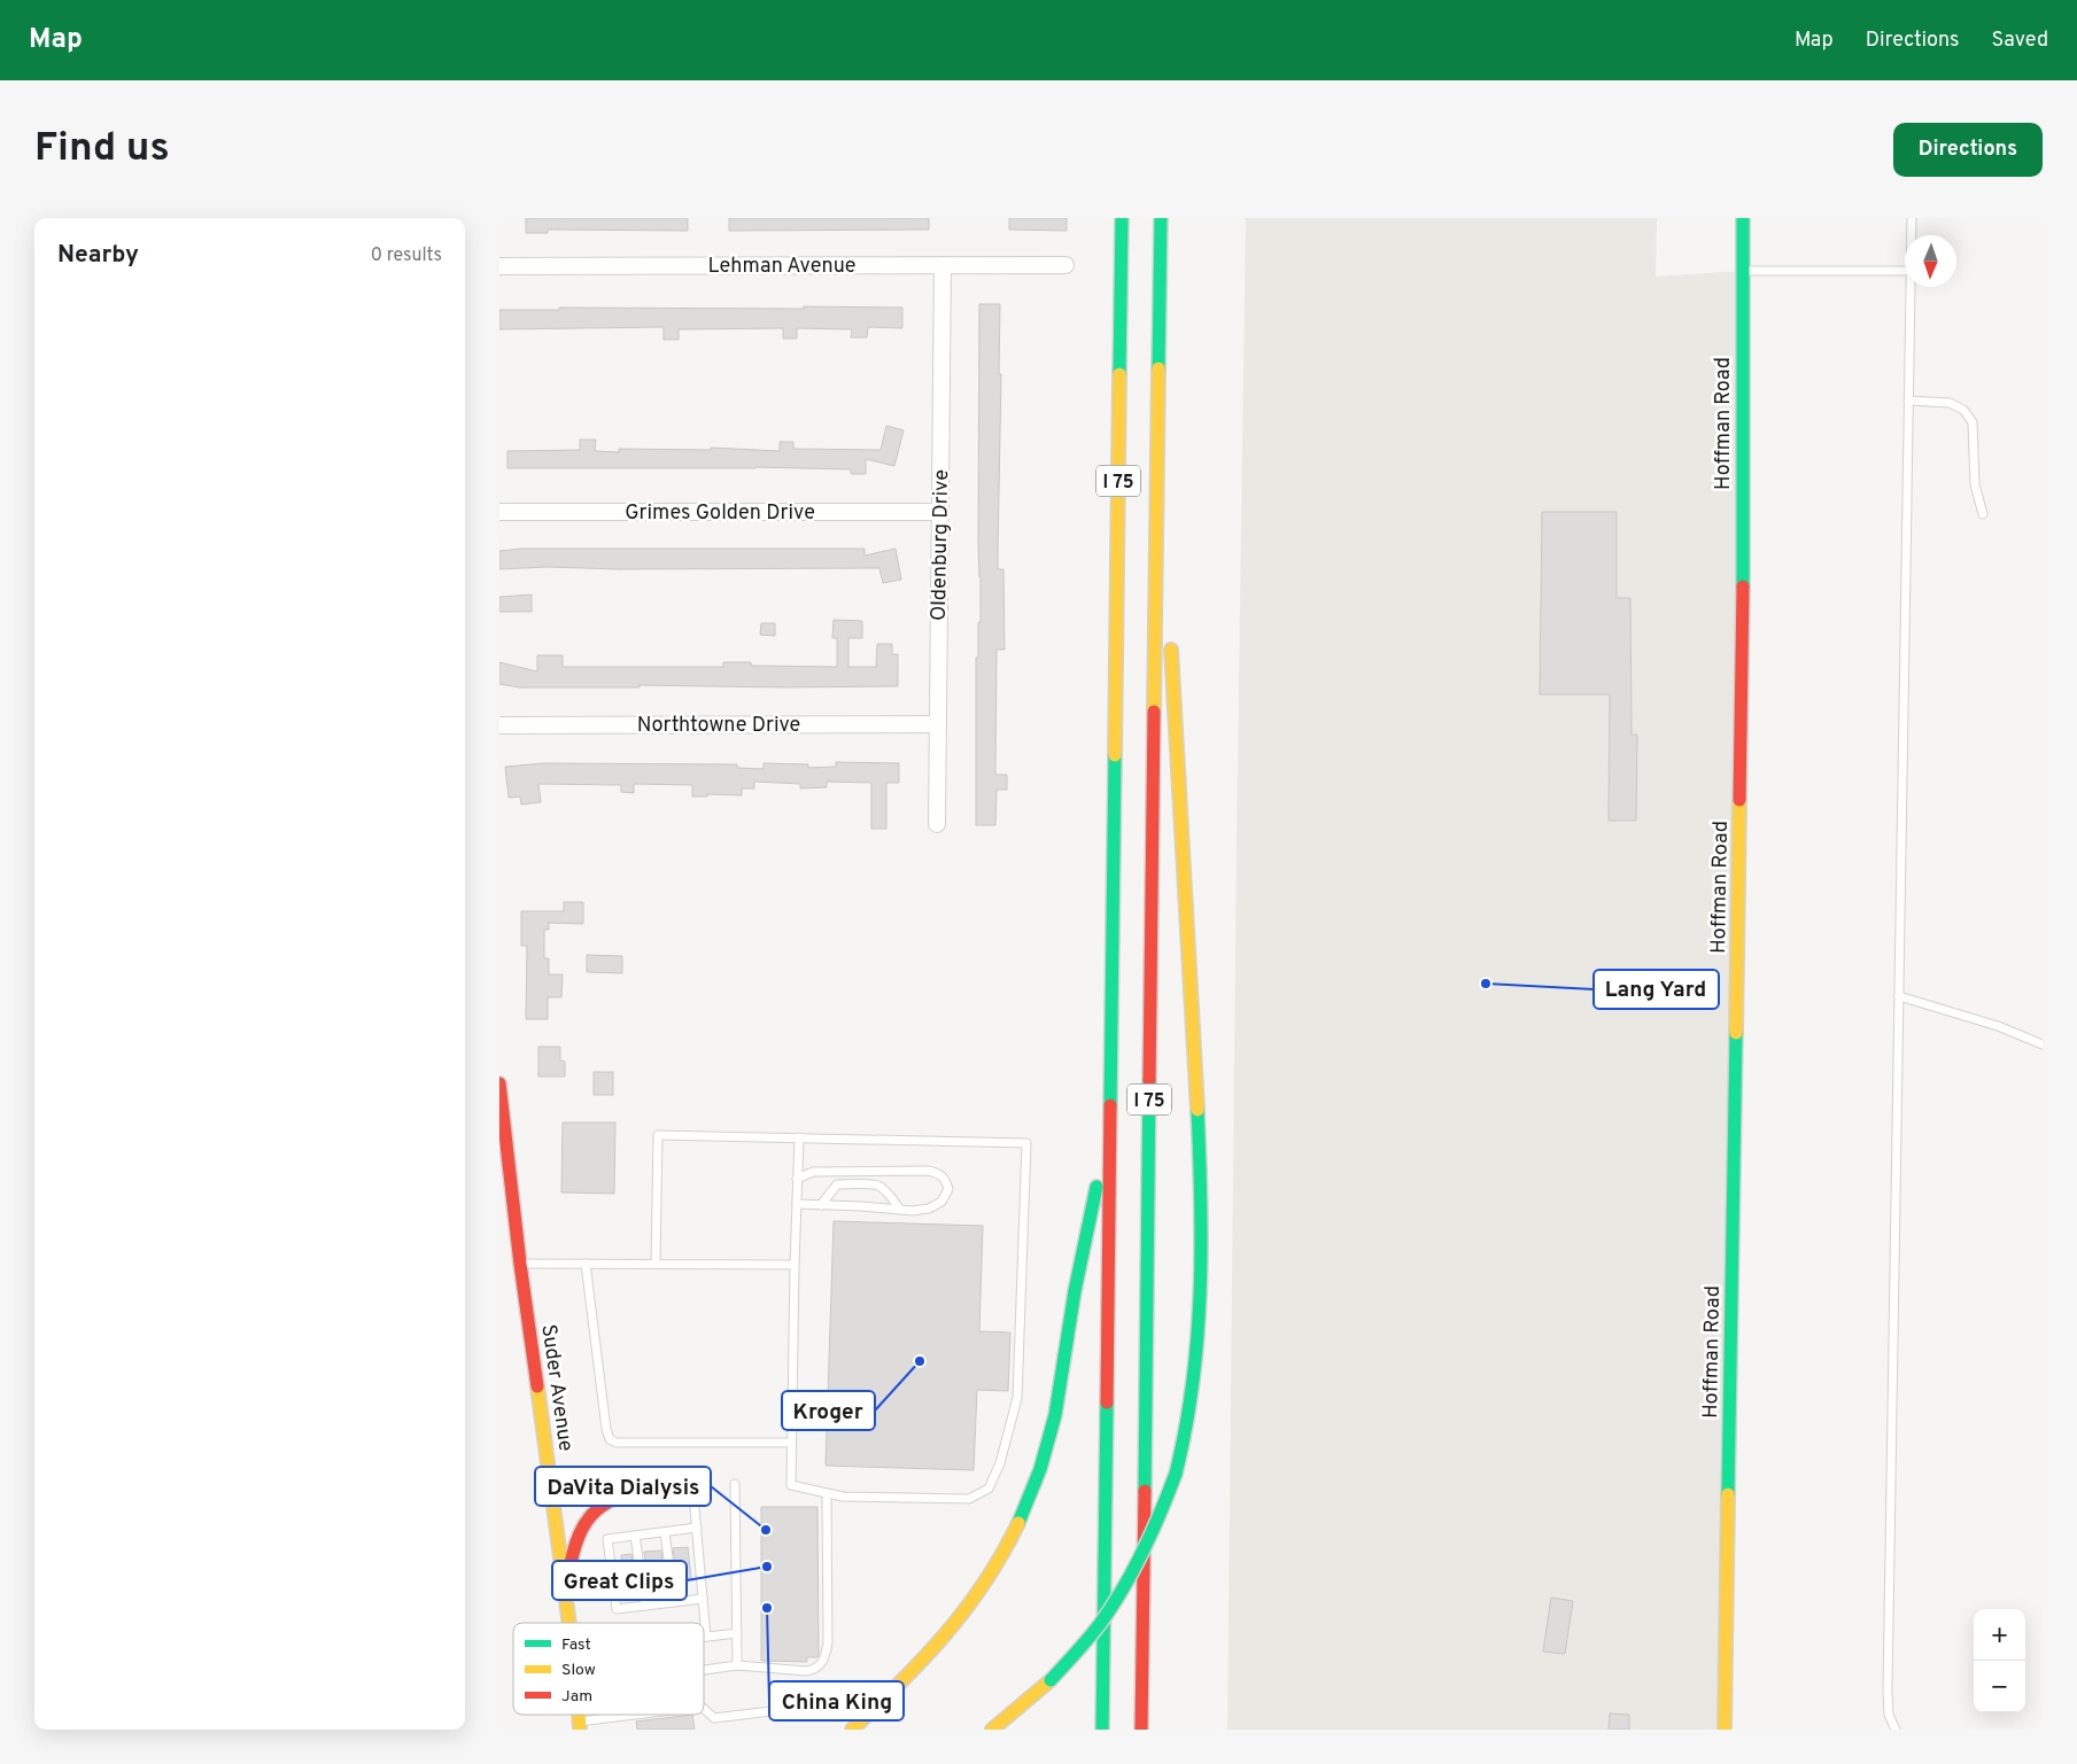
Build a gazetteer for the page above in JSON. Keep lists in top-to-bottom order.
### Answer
{
  "streets": {
    "main road": ["Hoffman Road", "I 75", "Suder Avenue"],
    "street": [
      "Lehman Avenue",
      "Grimes Golden Drive",
      "Oldenburg Drive",
      "Northtowne Drive"
    ]
  },
  "crossings": [
    ["Lehman Avenue", "Oldenburg Drive"],
    ["Grimes Golden Drive", "Oldenburg Drive"],
    ["Oldenburg Drive", "Northtowne Drive"]
  ],
  "places": [
    "Lang Yard",
    "Kroger",
    "DaVita Dialysis",
    "Great Clips",
    "China King"
  ],
  "legend": ["Fast", "Slow", "Jam"],
  "north": "bottom",
  "page": {
    "header": "Map",
    "nav": ["Map", "Directions", "Saved"],
    "buttons": "Directions",
    "title": "Find us",
    "heading": ["Nearby", "0 results"],
    "map_buttons": ["+", "−"]
  }
}
